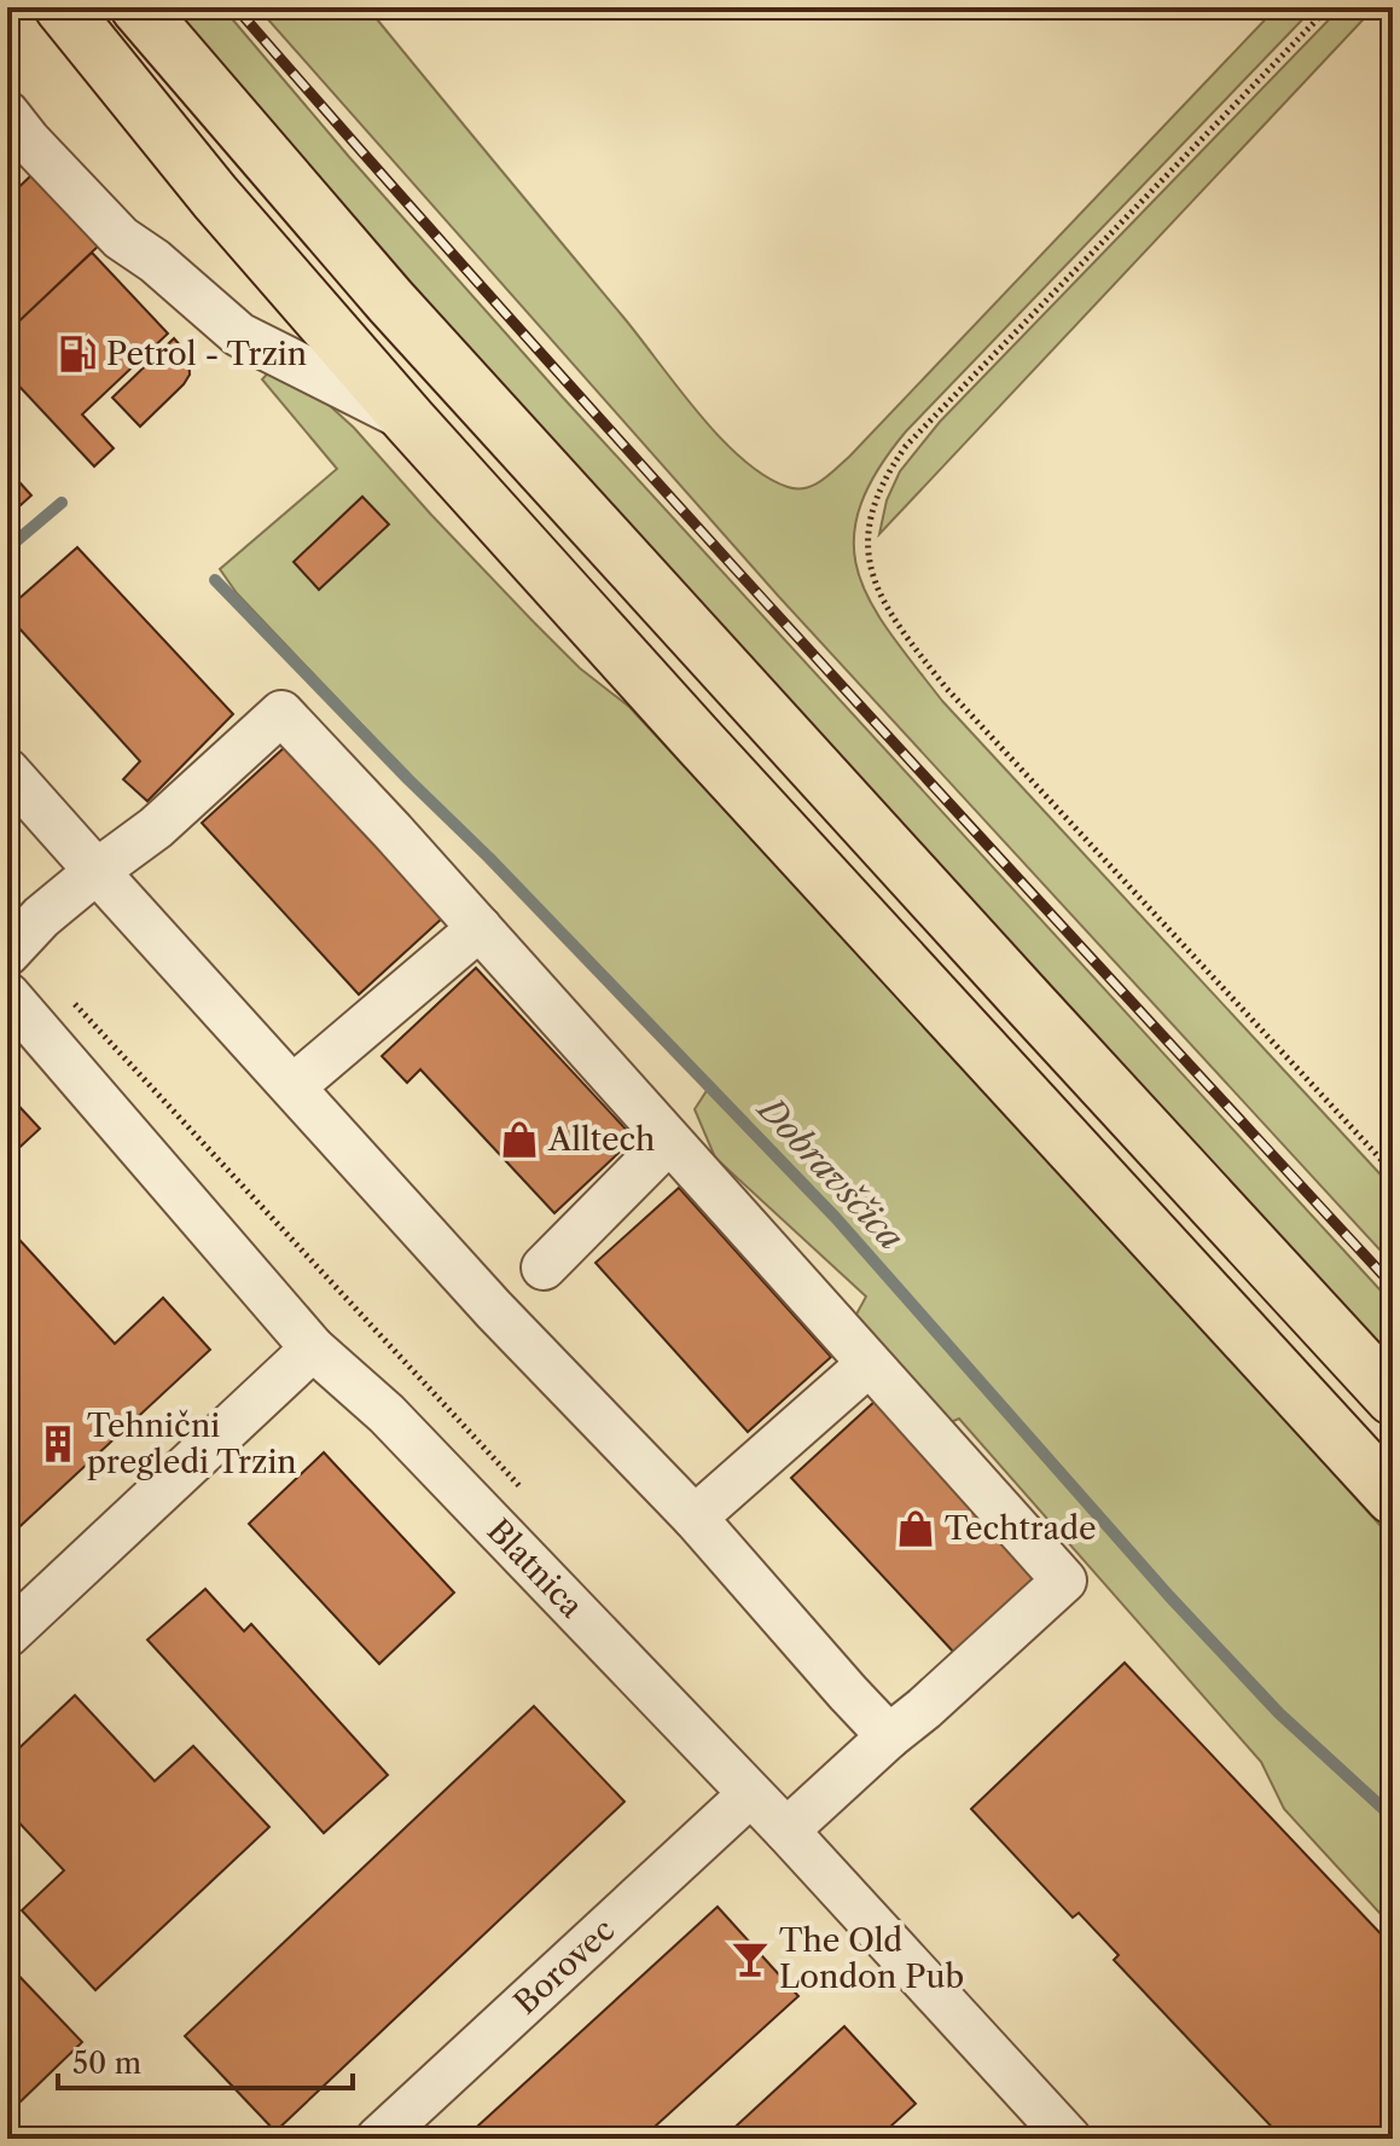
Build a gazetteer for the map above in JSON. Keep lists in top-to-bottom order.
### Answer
{
  "streets": {
    "street": ["Blatnica", "Borovec"]
  },
  "crossings": [
    ["Blatnica", "Borovec"]
  ],
  "water": ["Dobravščica"],
  "places": {
    "fuel station": ["Petrol - Trzin"],
    "shop": ["Alltech", "Techtrade"],
    "building": ["Tehnični pregledi Trzin"],
    "bar": ["The Old London Pub"]
  },
  "scale_bar": "50 m"
}
